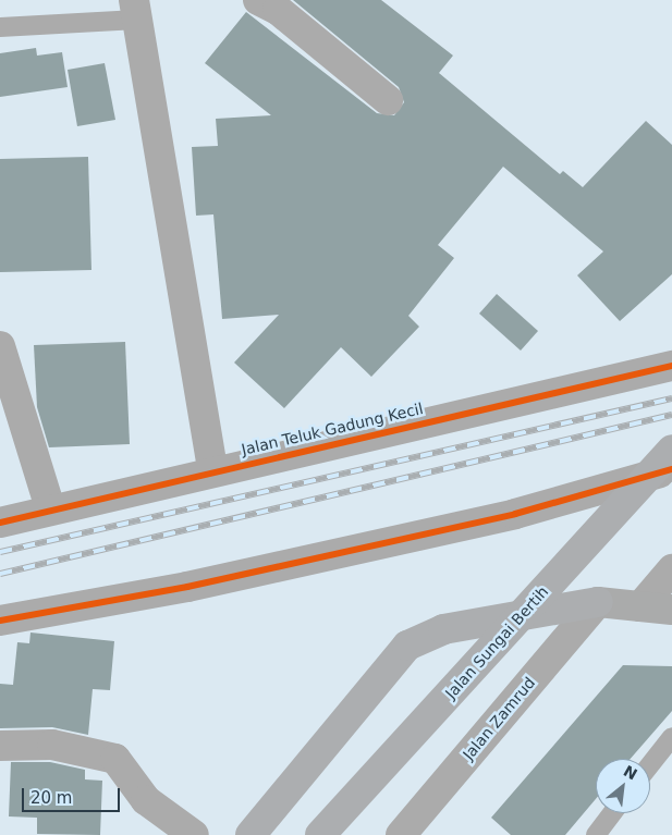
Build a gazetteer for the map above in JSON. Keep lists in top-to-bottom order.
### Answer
{
  "streets": {
    "main road": ["Jalan Sungai Bertih"],
    "street": ["Jalan Teluk Gadung Kecil", "Jalan Zamrud"]
  },
  "scale_bar": "20 m",
  "north": "top right"
}
